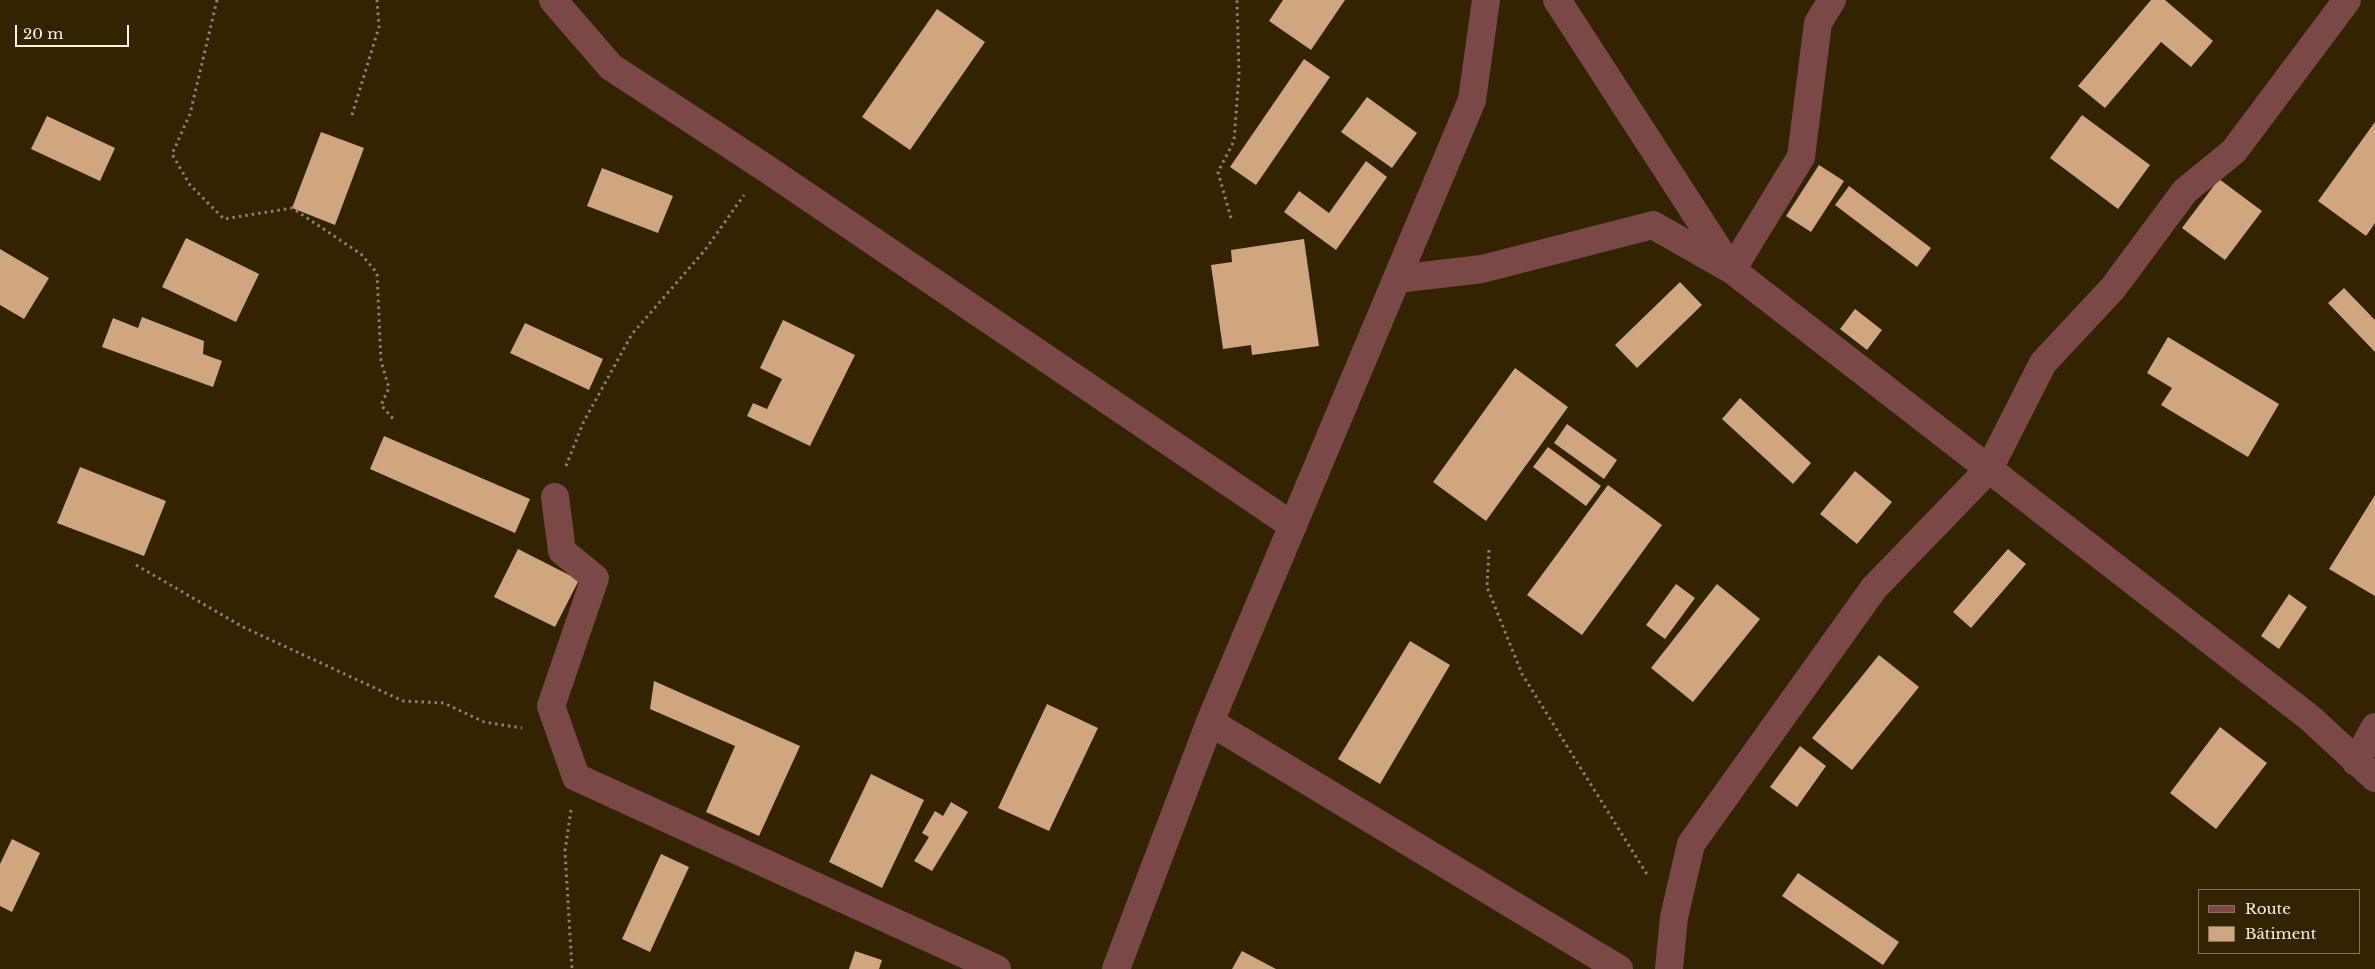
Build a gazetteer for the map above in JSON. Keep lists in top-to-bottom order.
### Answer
{
  "legend": ["Route", "Bâtiment"],
  "scale_bar": "20 m"
}
